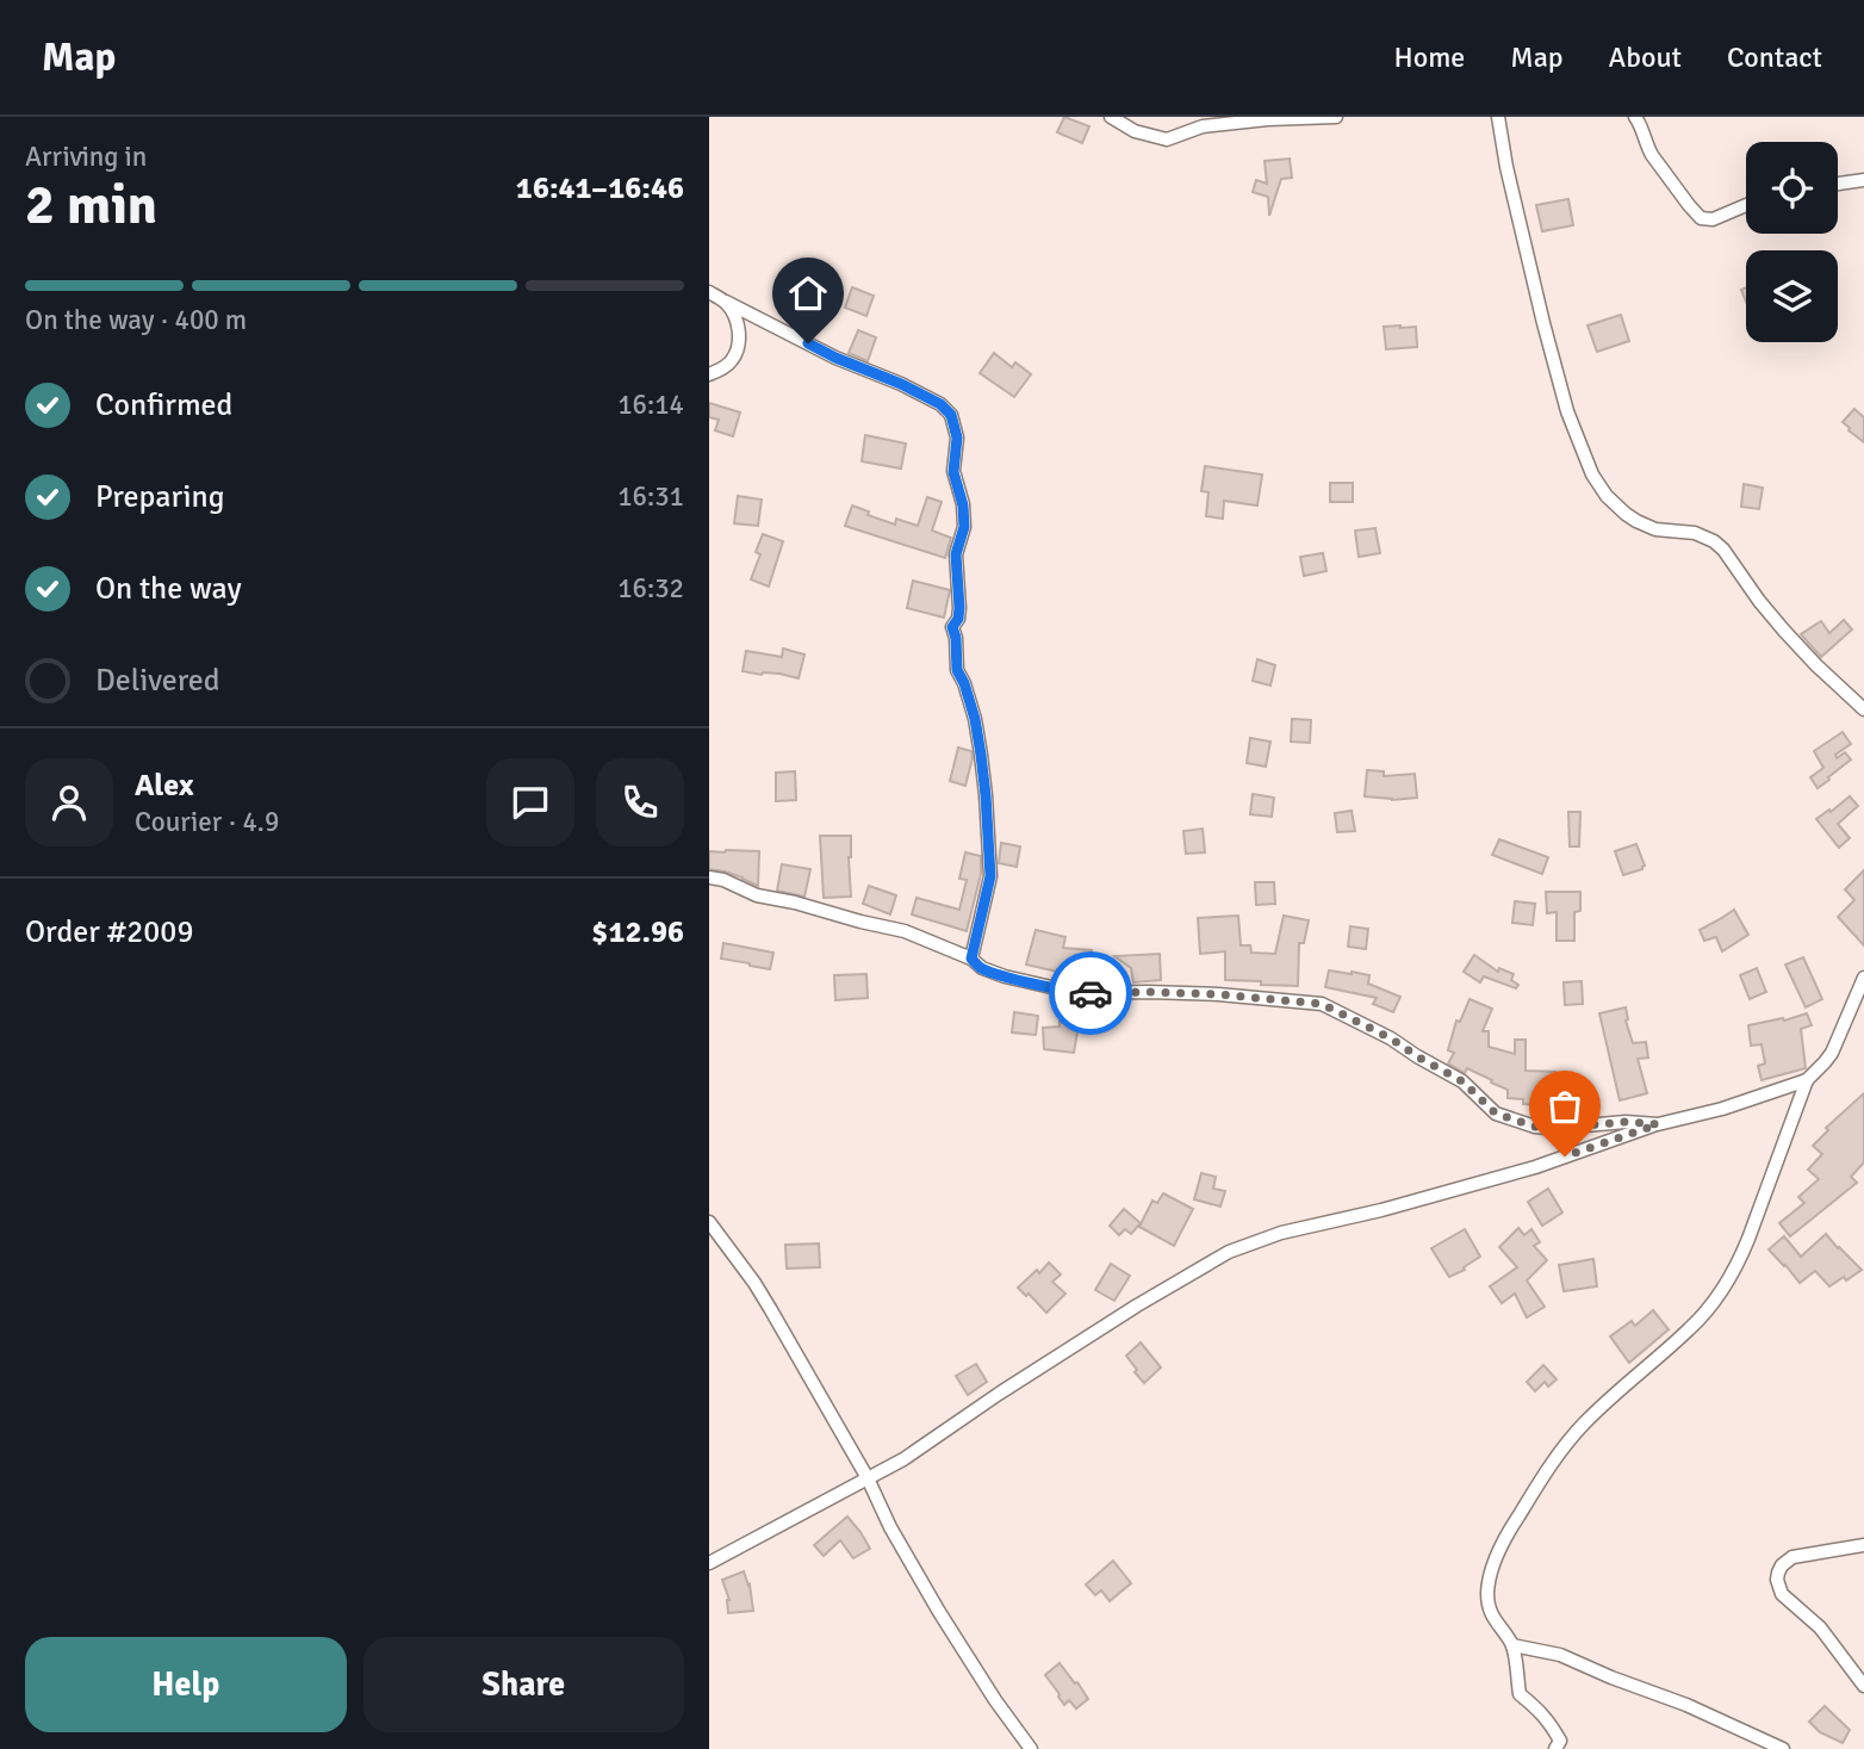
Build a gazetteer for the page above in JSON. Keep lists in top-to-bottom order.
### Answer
{
  "page": {
    "header": "Map",
    "nav": [
      "Home",
      "Map",
      "About",
      "Contact"
    ],
    "heading": ["2 min", "Arriving in", "16:41–16:46"],
    "panel": [
      "Alex",
      "Courier · 4.9",
      "Order #2009",
      "$12.96"
    ],
    "bar": "On the way · 400 m",
    "list": [
      ["Confirmed", "16:14"],
      ["Preparing", "16:31"],
      ["On the way", "16:32"],
      "Delivered"
    ],
    "buttons": ["Help", "Share"]
  }
}
